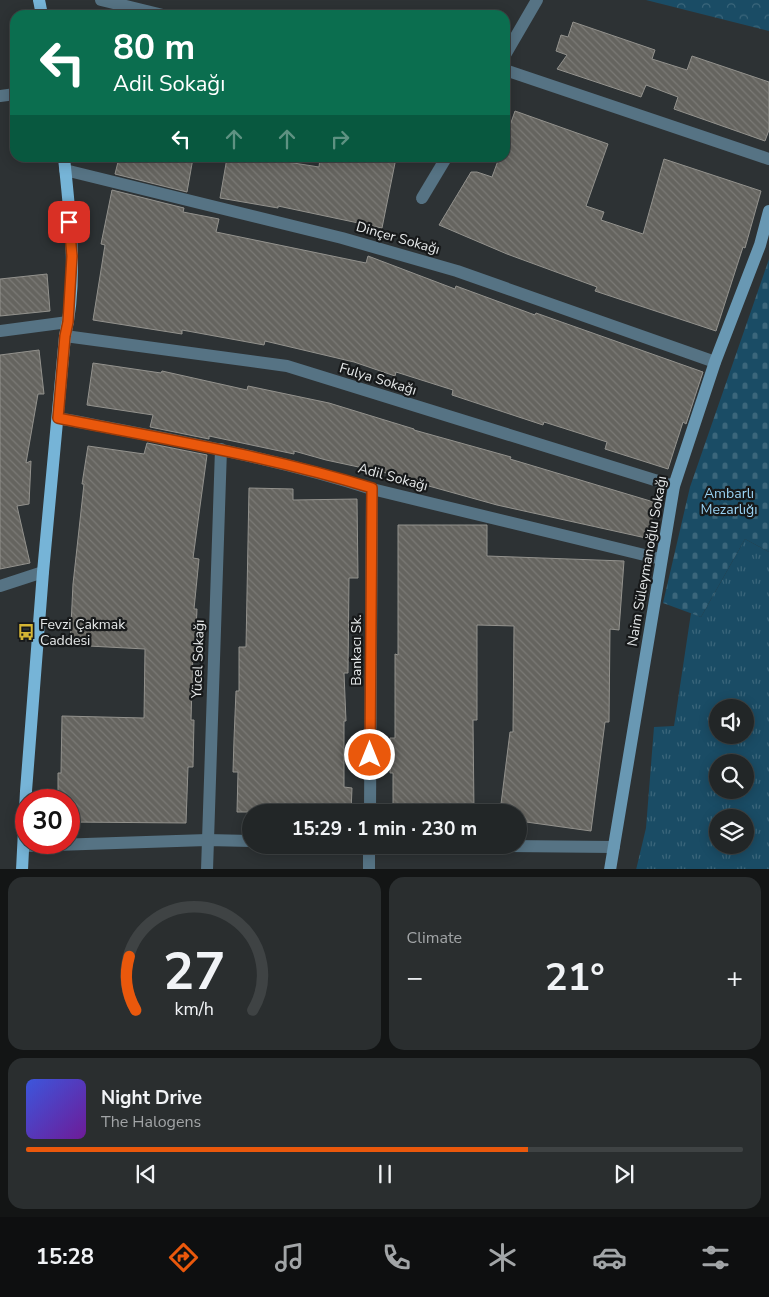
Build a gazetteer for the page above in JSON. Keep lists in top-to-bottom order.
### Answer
{
  "streets": {
    "main road": ["Naim Süleymanoğlu Sokağı"],
    "street": [
      "Dinçer Sokağı",
      "Fulya Sokağı",
      "Adil Sokağı",
      "Bankacı Sk.",
      "Yücel Sokağı"
    ]
  },
  "crossings": [
    ["Dinçer Sokağı", "Naim Süleymanoğlu Sokağı"],
    ["Fulya Sokağı", "Naim Süleymanoğlu Sokağı"],
    ["Adil Sokağı", "Naim Süleymanoğlu Sokağı"],
    ["Adil Sokağı", "Bankacı Sk."],
    ["Adil Sokağı", "Yücel Sokağı"]
  ],
  "parks": ["Ambarlı Mezarlığı"],
  "places": {
    "bus stop": ["Fevzi Çakmak Caddesi"]
  },
  "page": {
    "turn": ["80 m", "Adil Sokağı"],
    "limit": "30",
    "trip": "15:29 · 1 min · 230 m",
    "tile": "Climate",
    "heat": ["−", "21°", "+"],
    "song": ["Night Drive", "The Halogens"],
    "tabs": "15:28",
    "gauge": ["27", "km/h"]
  }
}
